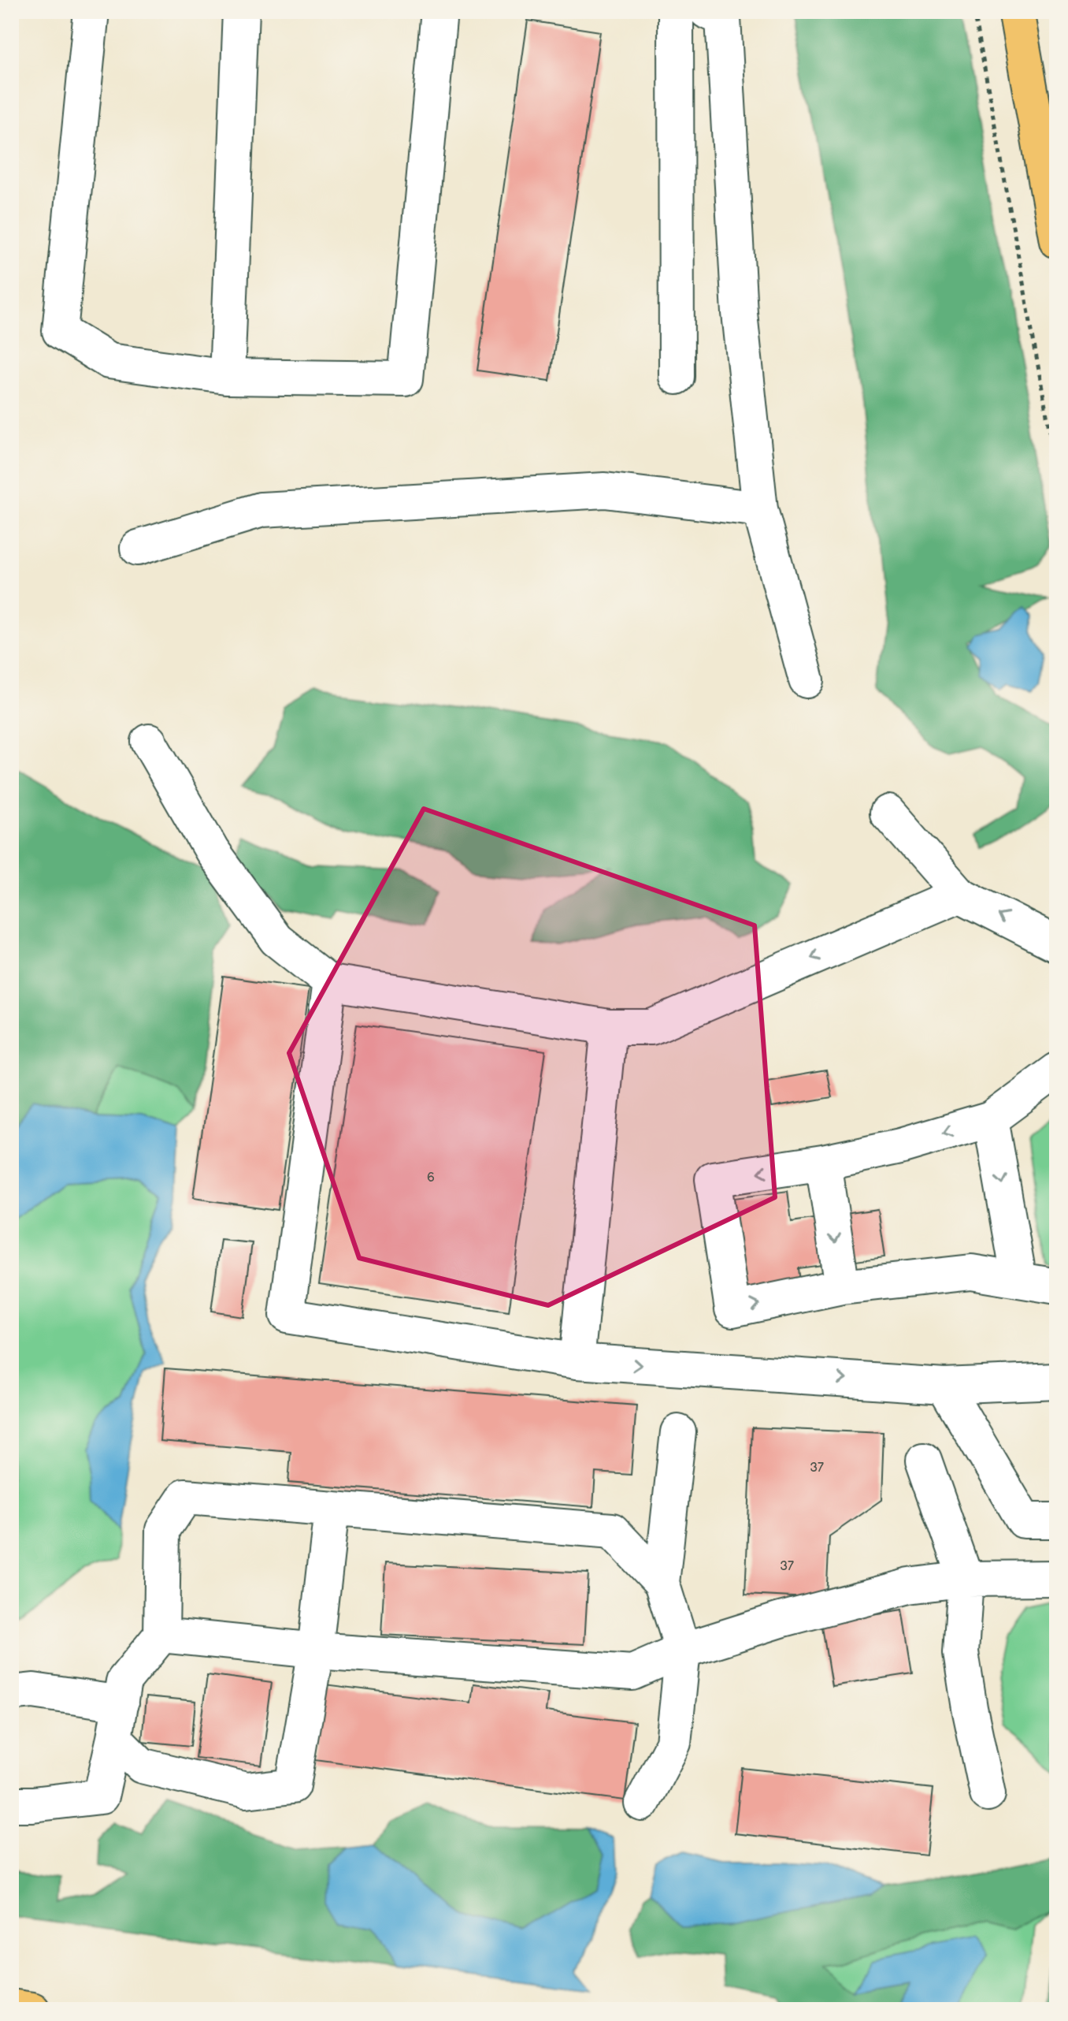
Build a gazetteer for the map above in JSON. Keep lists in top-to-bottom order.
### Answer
{
  "house_numbers": ["6", "37", "37"]
}
